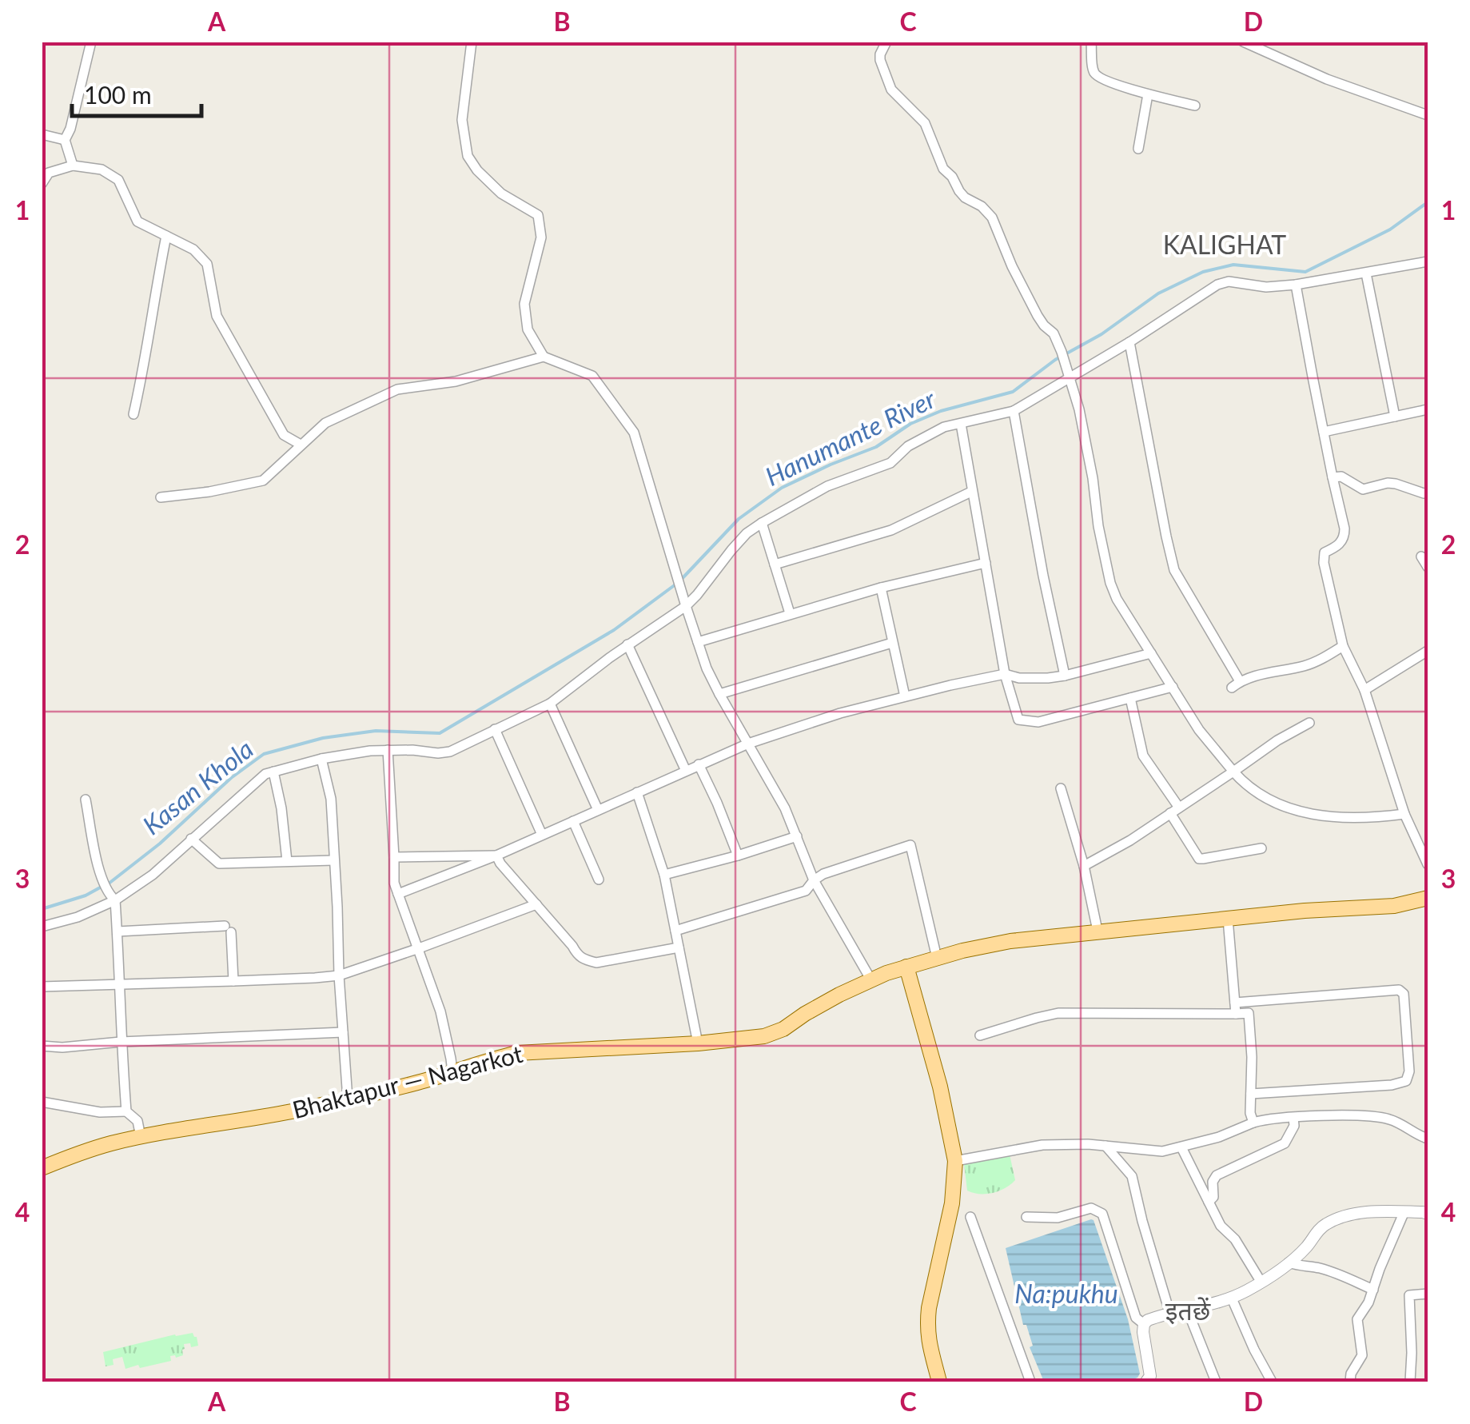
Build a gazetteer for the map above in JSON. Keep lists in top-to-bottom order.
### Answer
{
  "streets": {
    "main road": ["Bhaktapur — Nagarkot"]
  },
  "districts": ["KALIGHAT", "इतछें"],
  "water": ["Hanumante River", "Kasan Khola", "Na:pukhu"],
  "scale_bar": "100 m",
  "grid": {
    "columns": [
      "A",
      "B",
      "C",
      "D"
    ],
    "rows": [
      "1",
      "2",
      "3",
      "4"
    ]
  }
}
